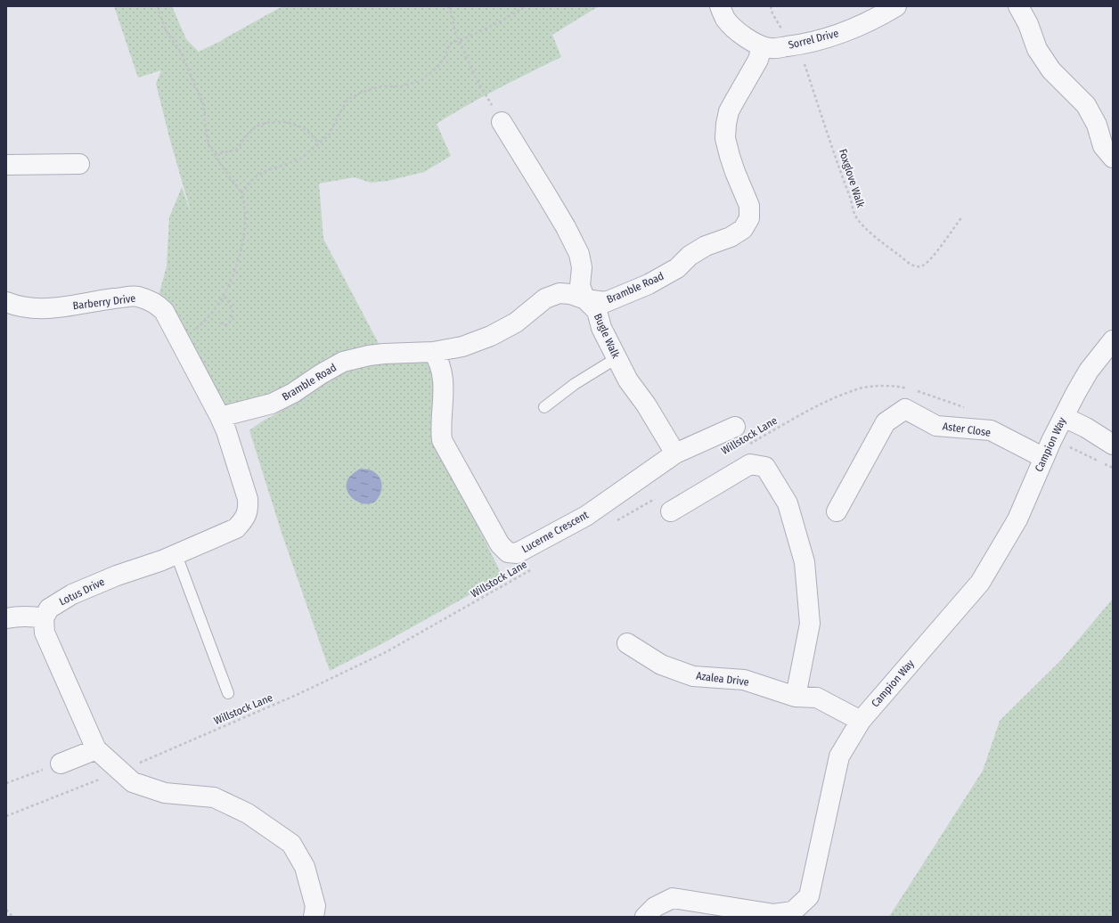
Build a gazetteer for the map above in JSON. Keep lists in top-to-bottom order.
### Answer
{
  "streets": {
    "street": [
      "Sorrel Drive",
      "Bramble Road",
      "Barberry Drive",
      "Bugle Walk",
      "Aster Close",
      "Campion Way",
      "Lucerne Crescent",
      "Lotus Drive",
      "Azalea Drive"
    ],
    "path": ["Foxglove Walk", "Willstock Lane"]
  },
  "crossings": [
    ["Sorrel Drive", "Foxglove Walk"],
    ["Sorrel Drive", "Bramble Road"],
    ["Bramble Road", "Barberry Drive"],
    ["Bramble Road", "Bugle Walk"],
    ["Bramble Road", "Lucerne Crescent"],
    ["Bramble Road", "Lotus Drive"],
    ["Barberry Drive", "Lotus Drive"],
    ["Bugle Walk", "Lucerne Crescent"],
    ["Aster Close", "Campion Way"],
    ["Campion Way", "Azalea Drive"]
  ]
}
